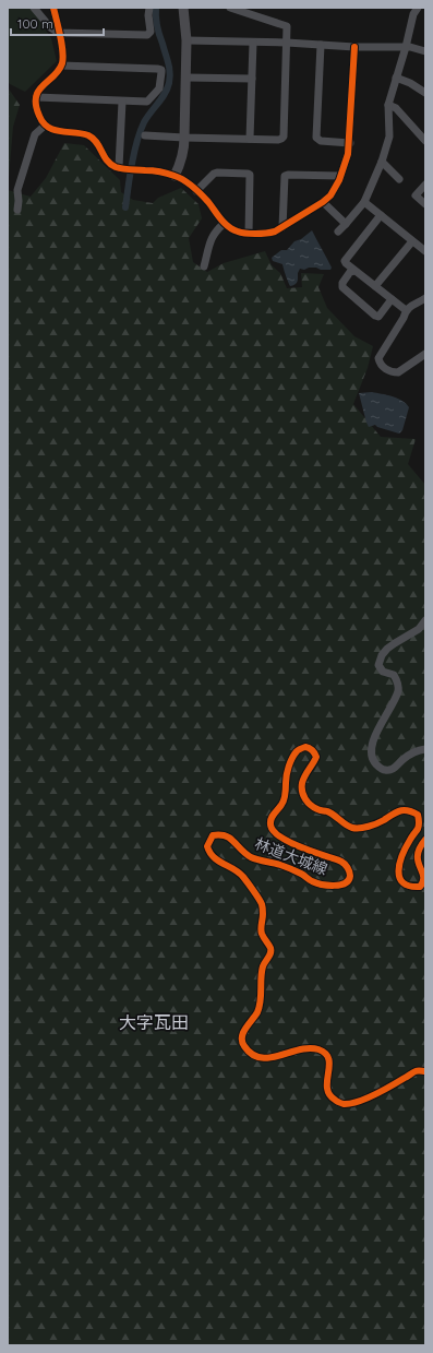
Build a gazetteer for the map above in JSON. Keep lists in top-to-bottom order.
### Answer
{
  "streets": {
    "street": ["林道大城線"]
  },
  "districts": ["大字瓦田"],
  "scale_bar": "100 m"
}
